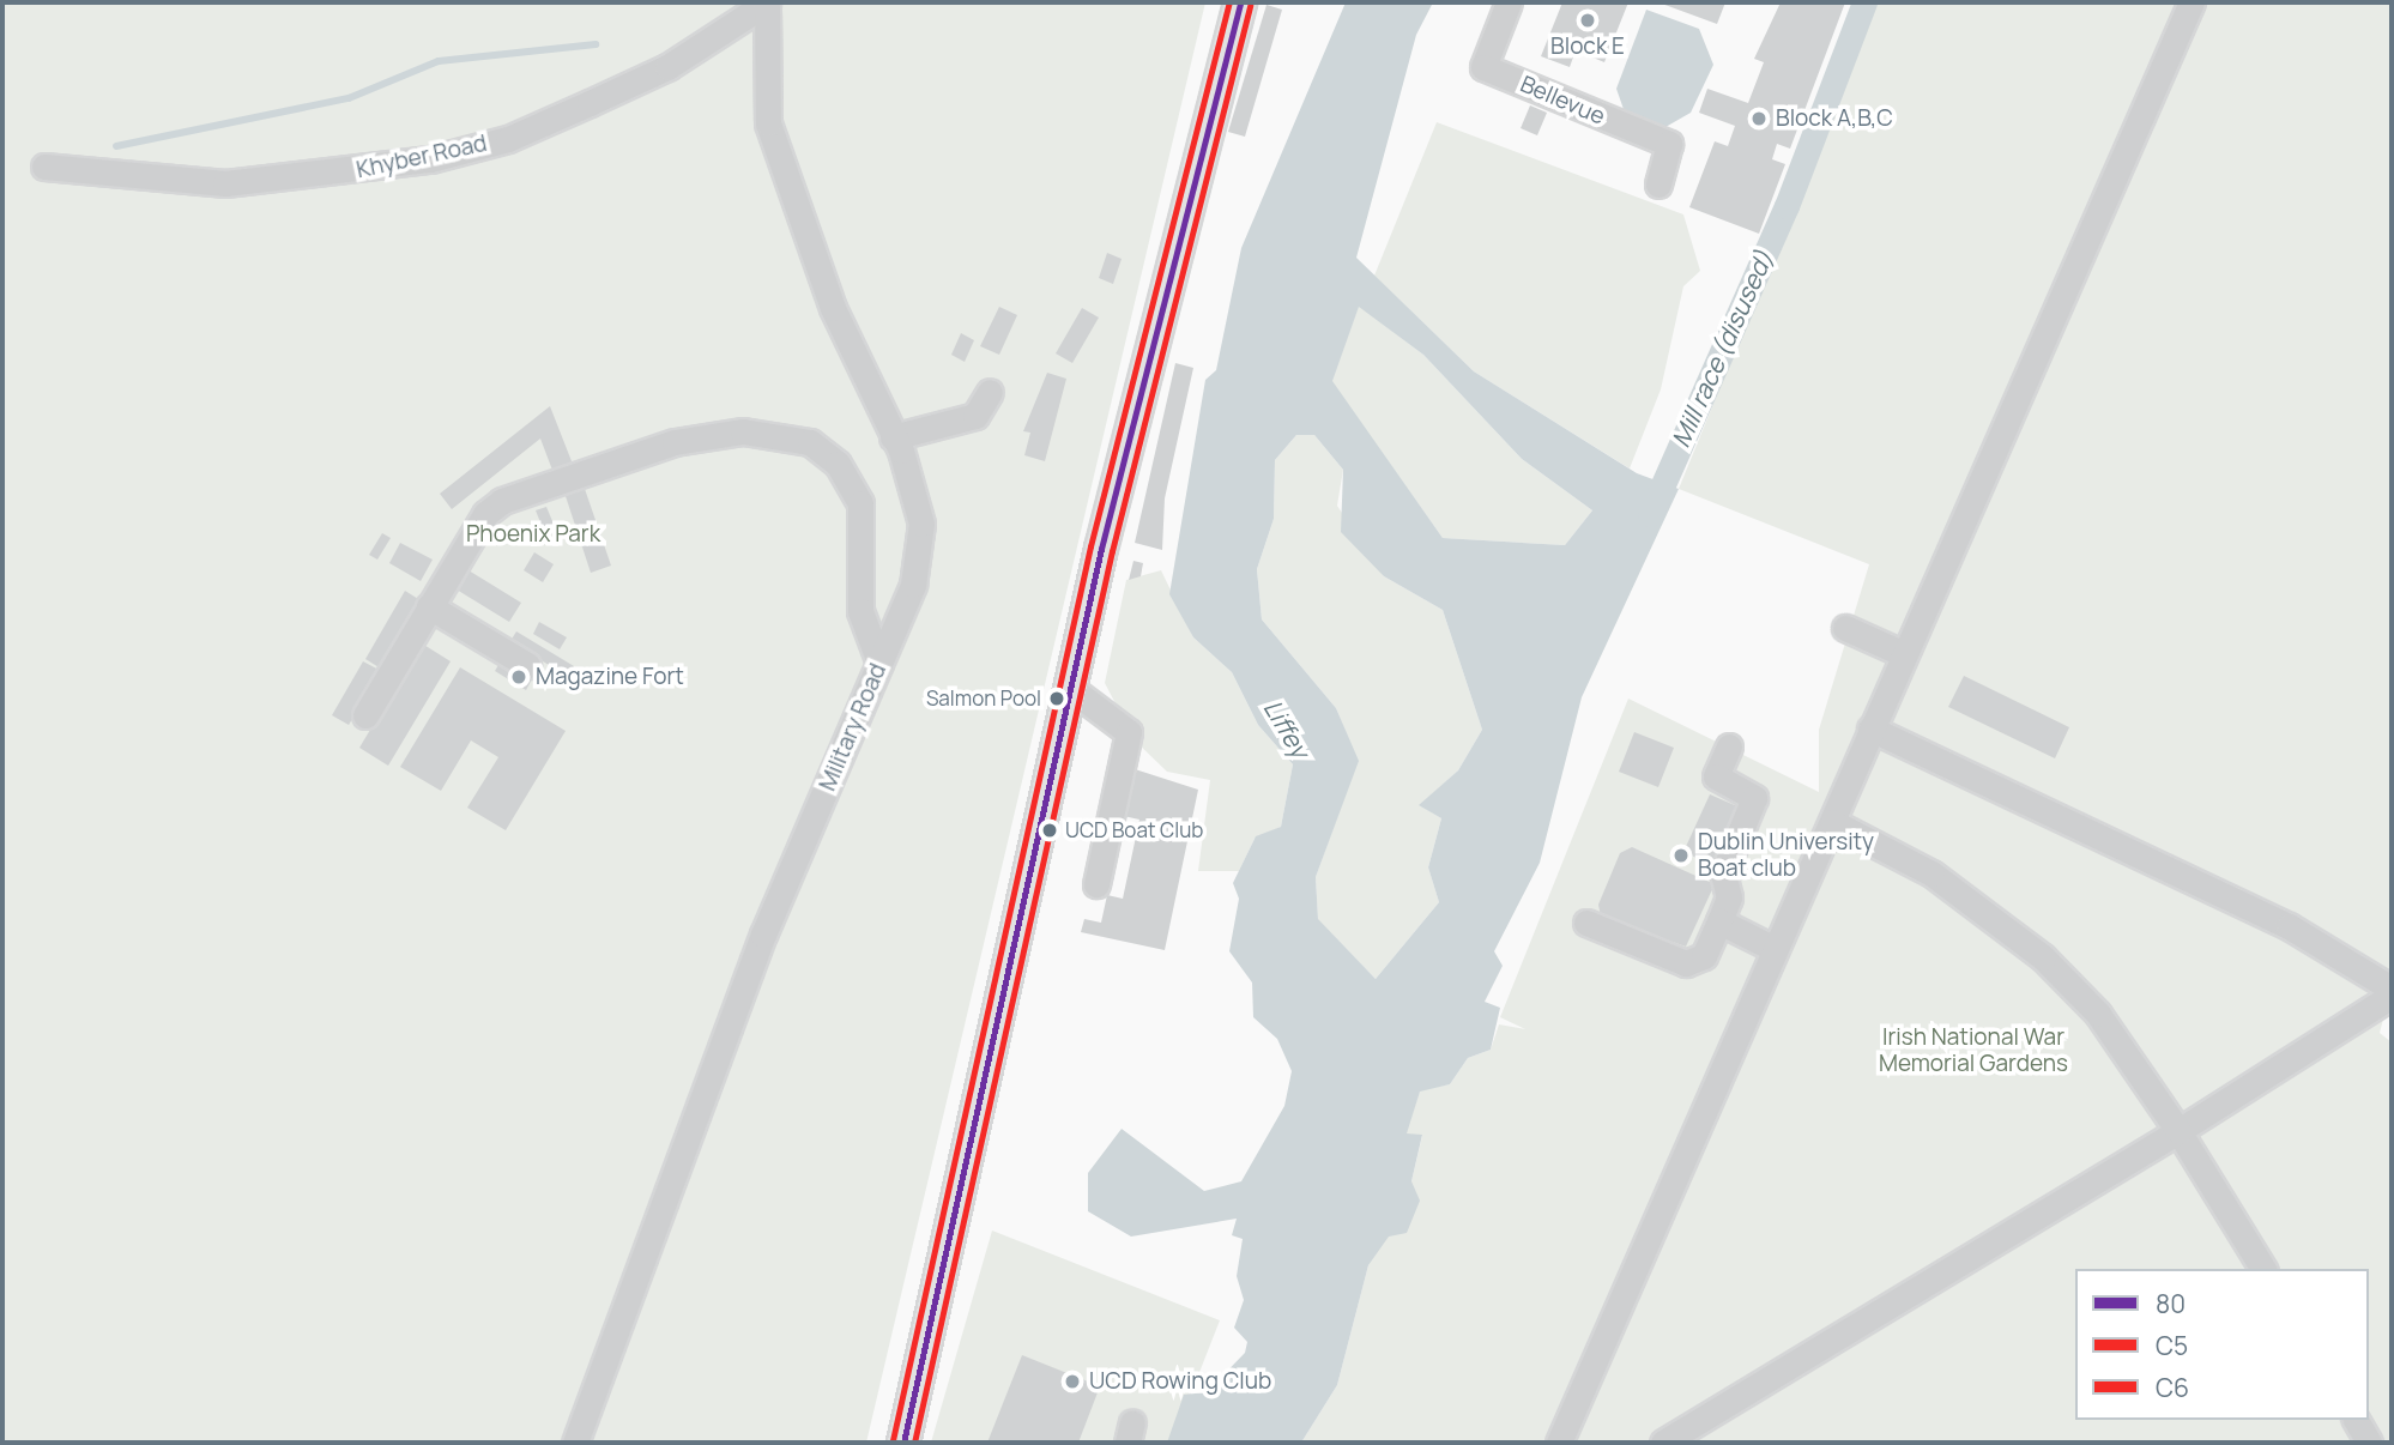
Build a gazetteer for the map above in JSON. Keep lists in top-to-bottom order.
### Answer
{
  "streets": {
    "street": ["Bellevue", "Khyber Road", "Military Road"]
  },
  "crossings": [
    ["Khyber Road", "Military Road"]
  ],
  "water": ["Mill race (disused)", "Liffey"],
  "parks": ["Phoenix Park", "Irish National War Memorial Gardens"],
  "places": [
    "Block E",
    "Block A,B,C",
    "Magazine Fort",
    "Salmon Pool",
    "UCD Boat Club",
    "Dublin University Boat club",
    "UCD Rowing Club"
  ],
  "lines": ["transit line 80", "transit line C6", "transit line C5"],
  "legend": ["80", "C5", "C6"]
}
